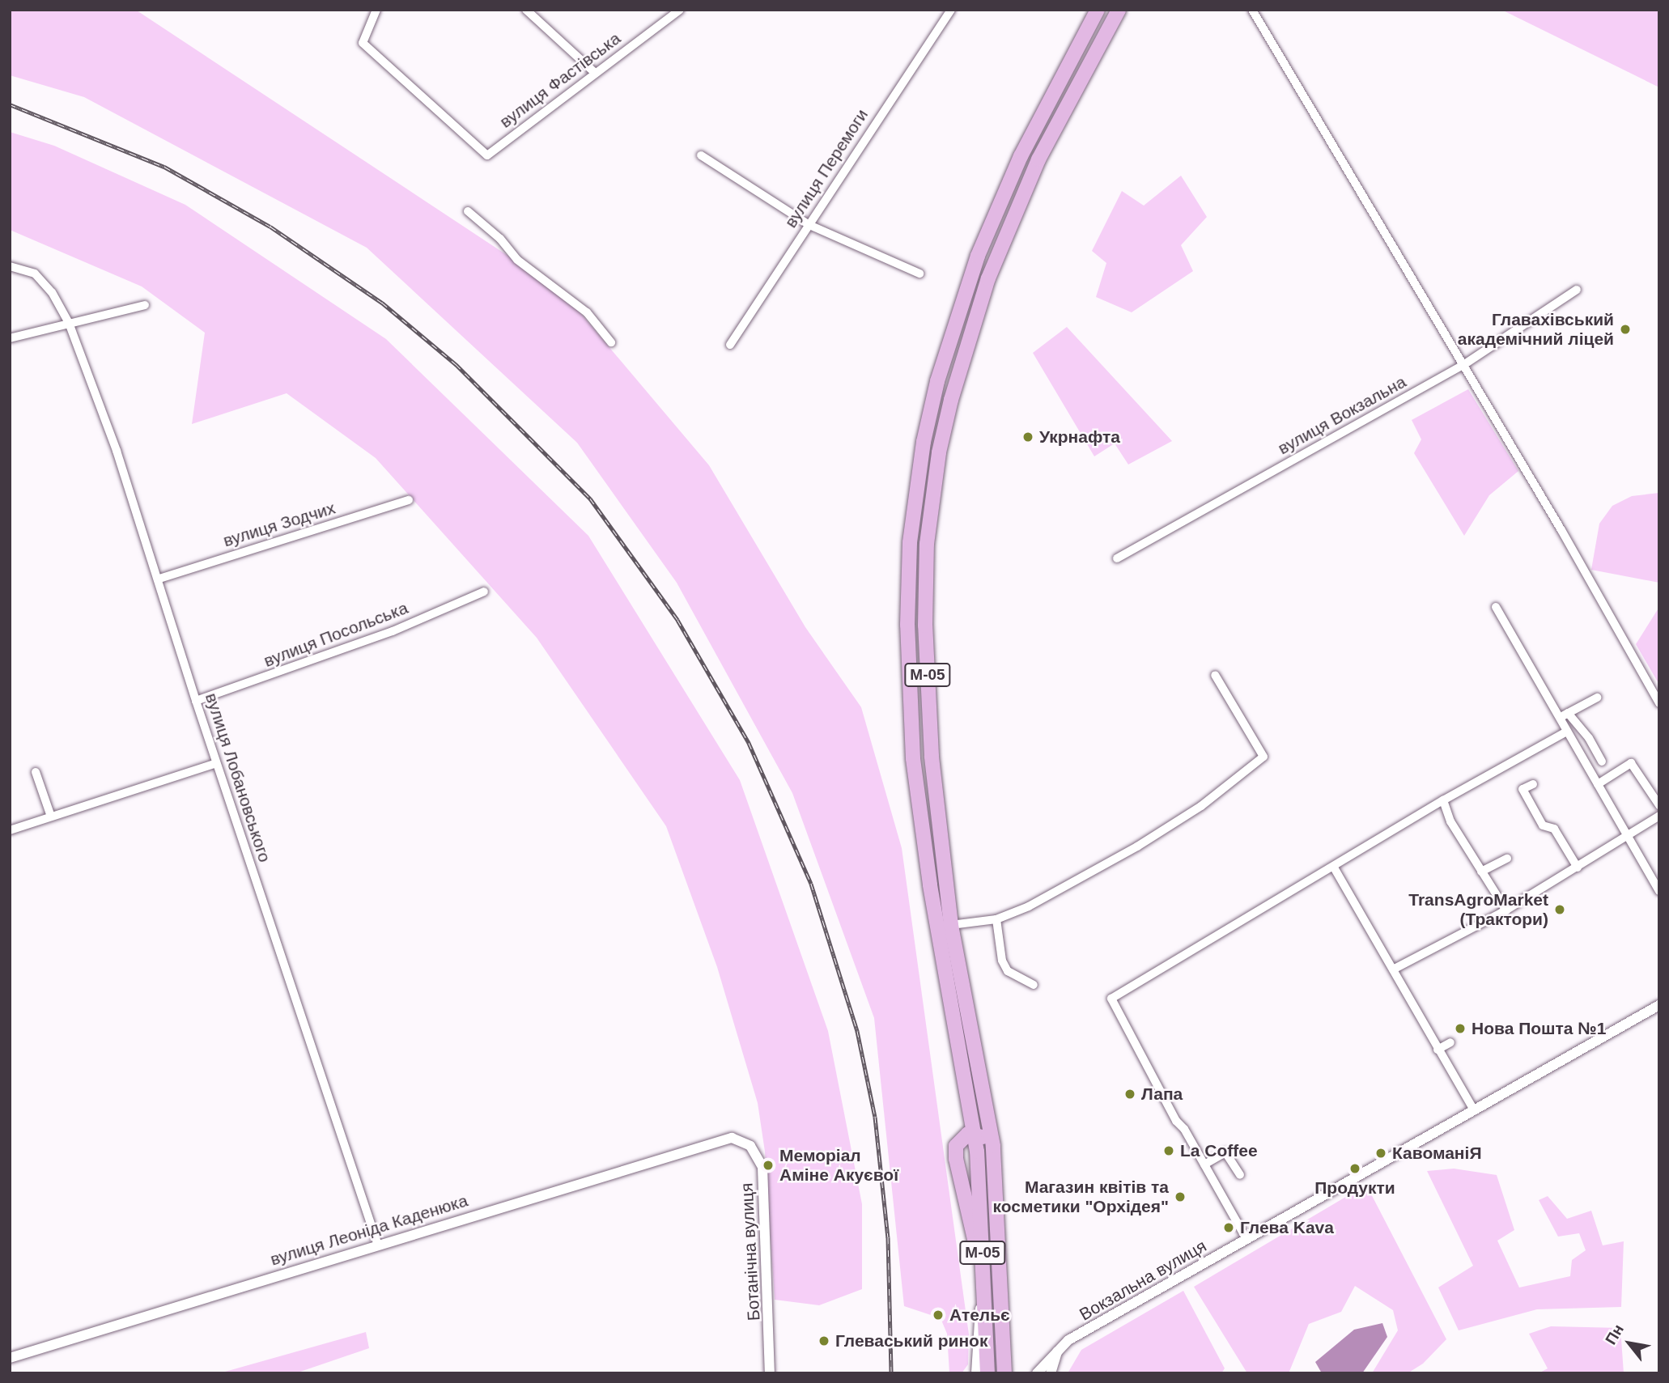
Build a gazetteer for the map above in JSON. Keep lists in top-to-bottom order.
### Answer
{
  "streets": {
    "highway": ["М-05"],
    "street": [
      "вулиця Фастівська",
      "вулиця Перемоги",
      "вулиця Вокзальна",
      "вулиця Зодчих",
      "вулиця Посольська",
      "вулиця Лобановського",
      "вулиця Леоніда Каденюка",
      "Ботанічна вулиця",
      "Вокзальна вулиця"
    ]
  },
  "crossings": [
    ["вулиця Зодчих", "вулиця Лобановського"],
    ["вулиця Посольська", "вулиця Лобановського"],
    ["вулиця Лобановського", "вулиця Леоніда Каденюка"],
    ["вулиця Леоніда Каденюка", "Ботанічна вулиця"]
  ],
  "places": [
    "Главахівський академічний ліцей",
    "Укрнафта",
    "TransAgroMarket (Трактори)",
    "Нова Пошта №1",
    "Лапа",
    "La Coffee",
    "КавоманіЯ",
    "Меморіал Аміне Акуєвої",
    "Продукти",
    "Магазин квітів та косметики \"Орхідея\"",
    "Глева Kava",
    "Ательє",
    "Глеваський ринок"
  ],
  "north": "top left"
}
